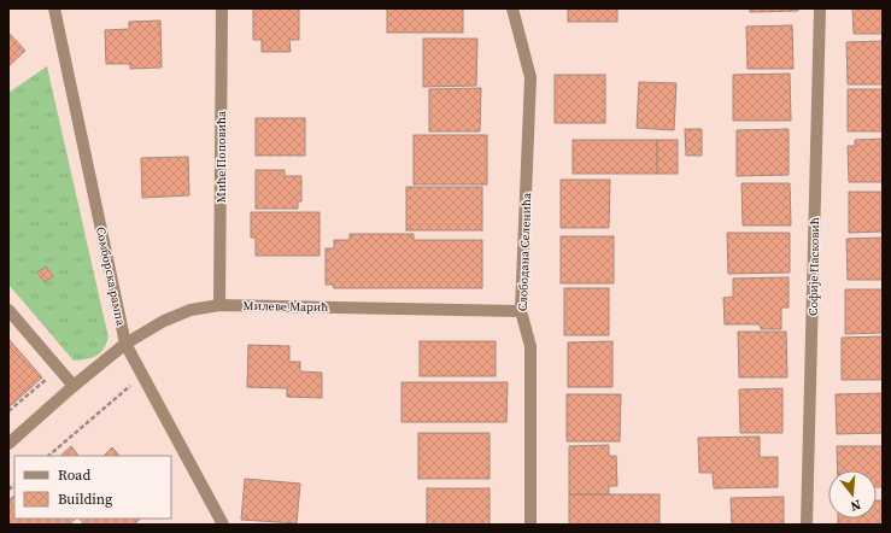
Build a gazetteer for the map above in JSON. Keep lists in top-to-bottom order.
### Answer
{
  "streets": {
    "street": [
      "Миће Поповића",
      "Слободана Селенића",
      "Софије Пасковић",
      "Сомборска рампа",
      "Милеве Марић"
    ]
  },
  "crossings": [
    ["Миће Поповића", "Милеве Марић"],
    ["Слободана Селенића", "Милеве Марић"],
    ["Сомборска рампа", "Милеве Марић"]
  ],
  "legend": ["Road", "Building"],
  "north": "bottom"
}
